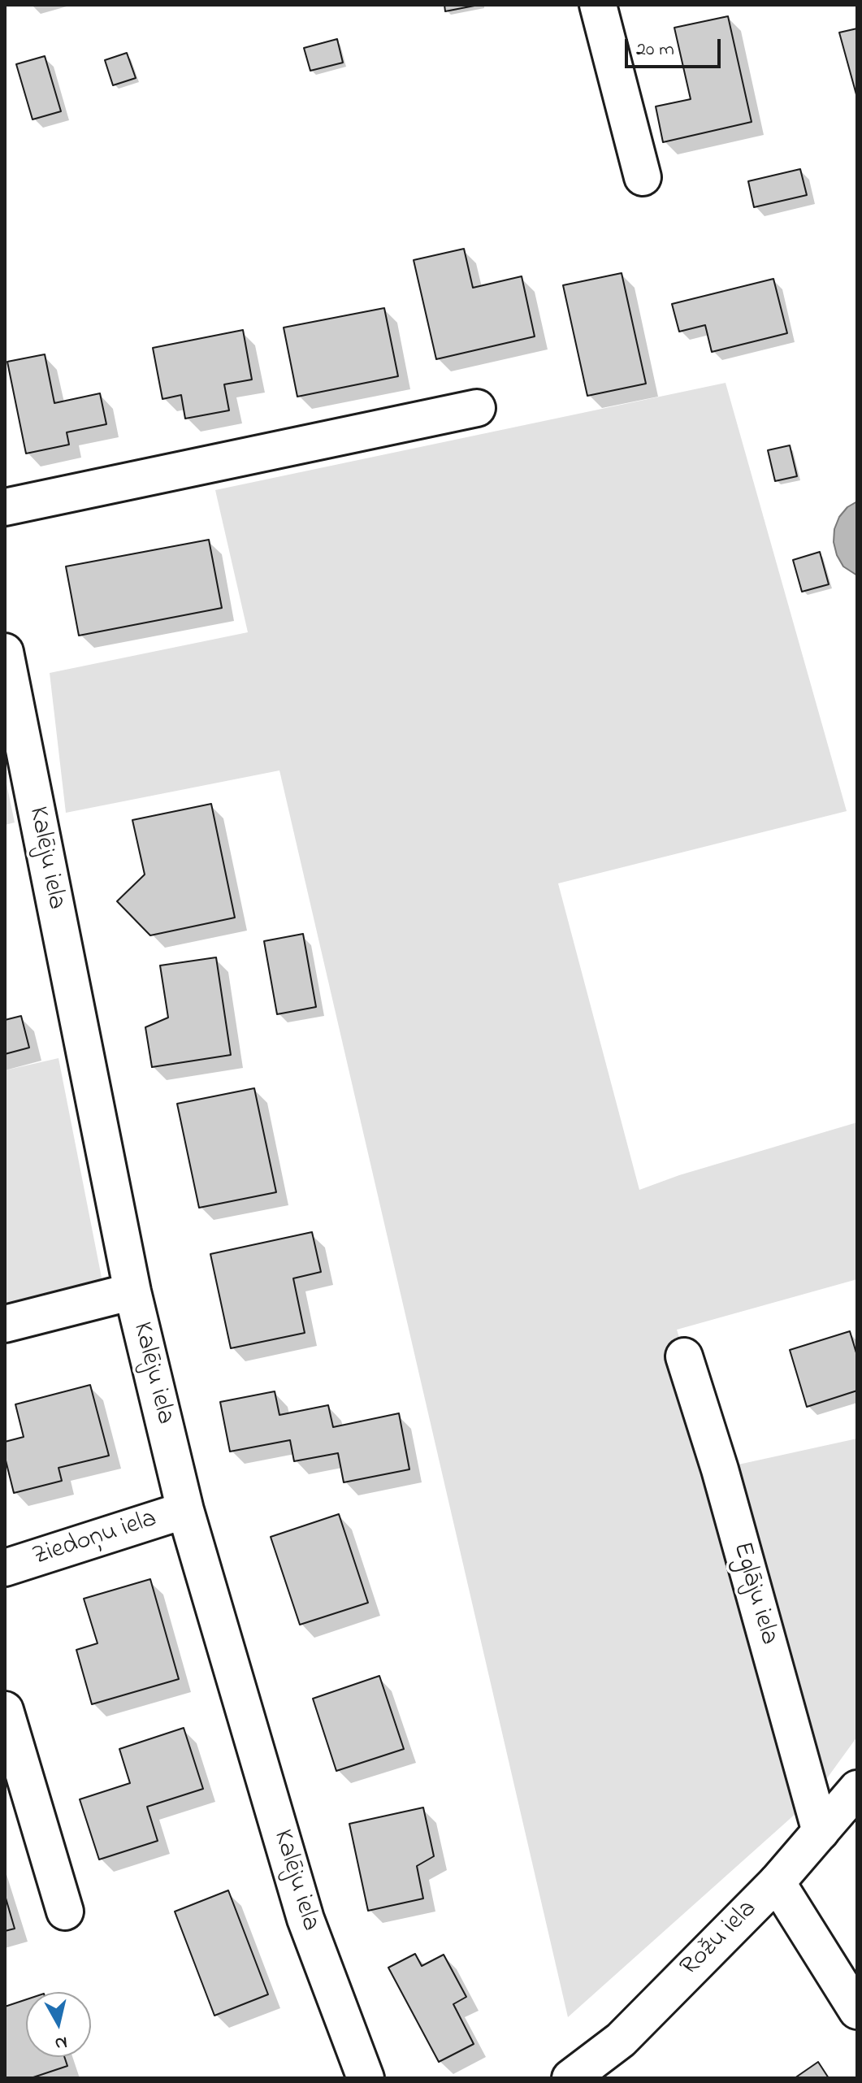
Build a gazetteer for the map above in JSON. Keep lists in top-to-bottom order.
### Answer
{
  "streets": {
    "street": [
      "Kalēju iela",
      "Ziedoņu iela",
      "Eglāju iela",
      "Rožu iela"
    ]
  },
  "crossings": [
    ["Kalēju iela", "Ziedoņu iela"],
    ["Eglāju iela", "Rožu iela"]
  ],
  "scale_bar": "20 m",
  "north": "bottom"
}
